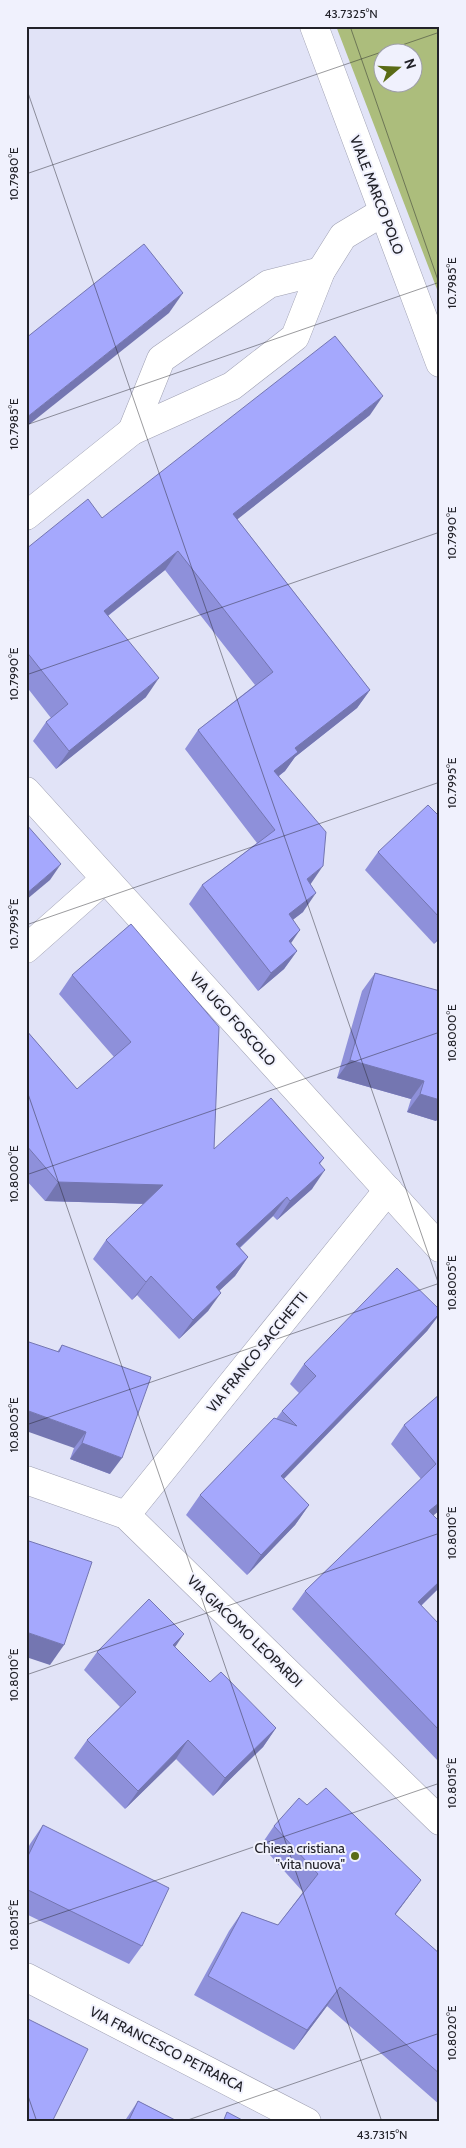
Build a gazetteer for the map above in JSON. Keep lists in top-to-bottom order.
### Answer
{
  "streets": {
    "street": [
      "VIALE MARCO POLO",
      "VIA UGO FOSCOLO",
      "VIA FRANCO SACCHETTI",
      "VIA GIACOMO LEOPARDI",
      "VIA FRANCESCO PETRARCA"
    ]
  },
  "crossings": [
    ["VIA UGO FOSCOLO", "VIA FRANCO SACCHETTI"],
    ["VIA FRANCO SACCHETTI", "VIA GIACOMO LEOPARDI"]
  ],
  "places": ["Chiesa cristiana \"vita nuova\""],
  "north": "right",
  "coordinates": [
    "43.7325°N",
    "10.7980°E",
    "10.7985°E",
    "10.7990°E",
    "10.7995°E",
    "10.8000°E",
    "10.8005°E",
    "10.8010°E",
    "10.8015°E",
    "10.8020°E",
    "43.7315°N"
  ]
}
